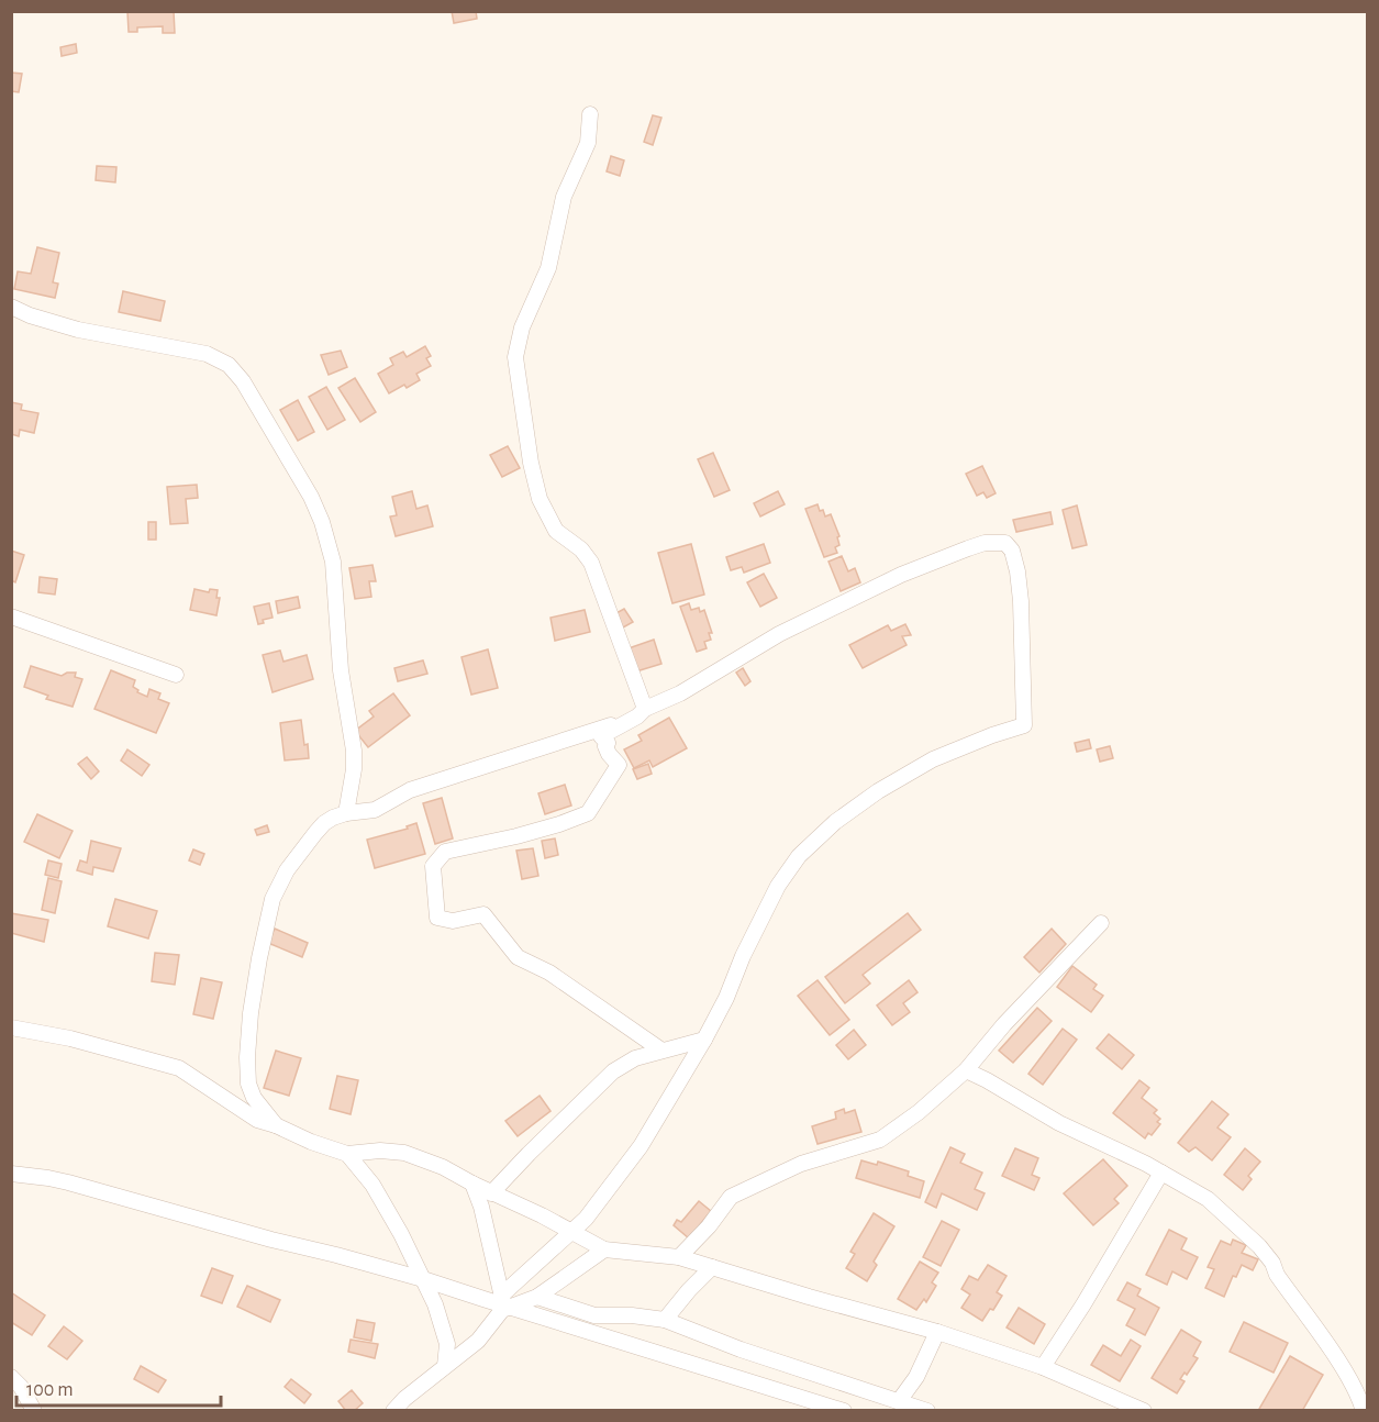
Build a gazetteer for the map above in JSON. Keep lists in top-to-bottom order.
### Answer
{
  "scale_bar": "100 m"
}
